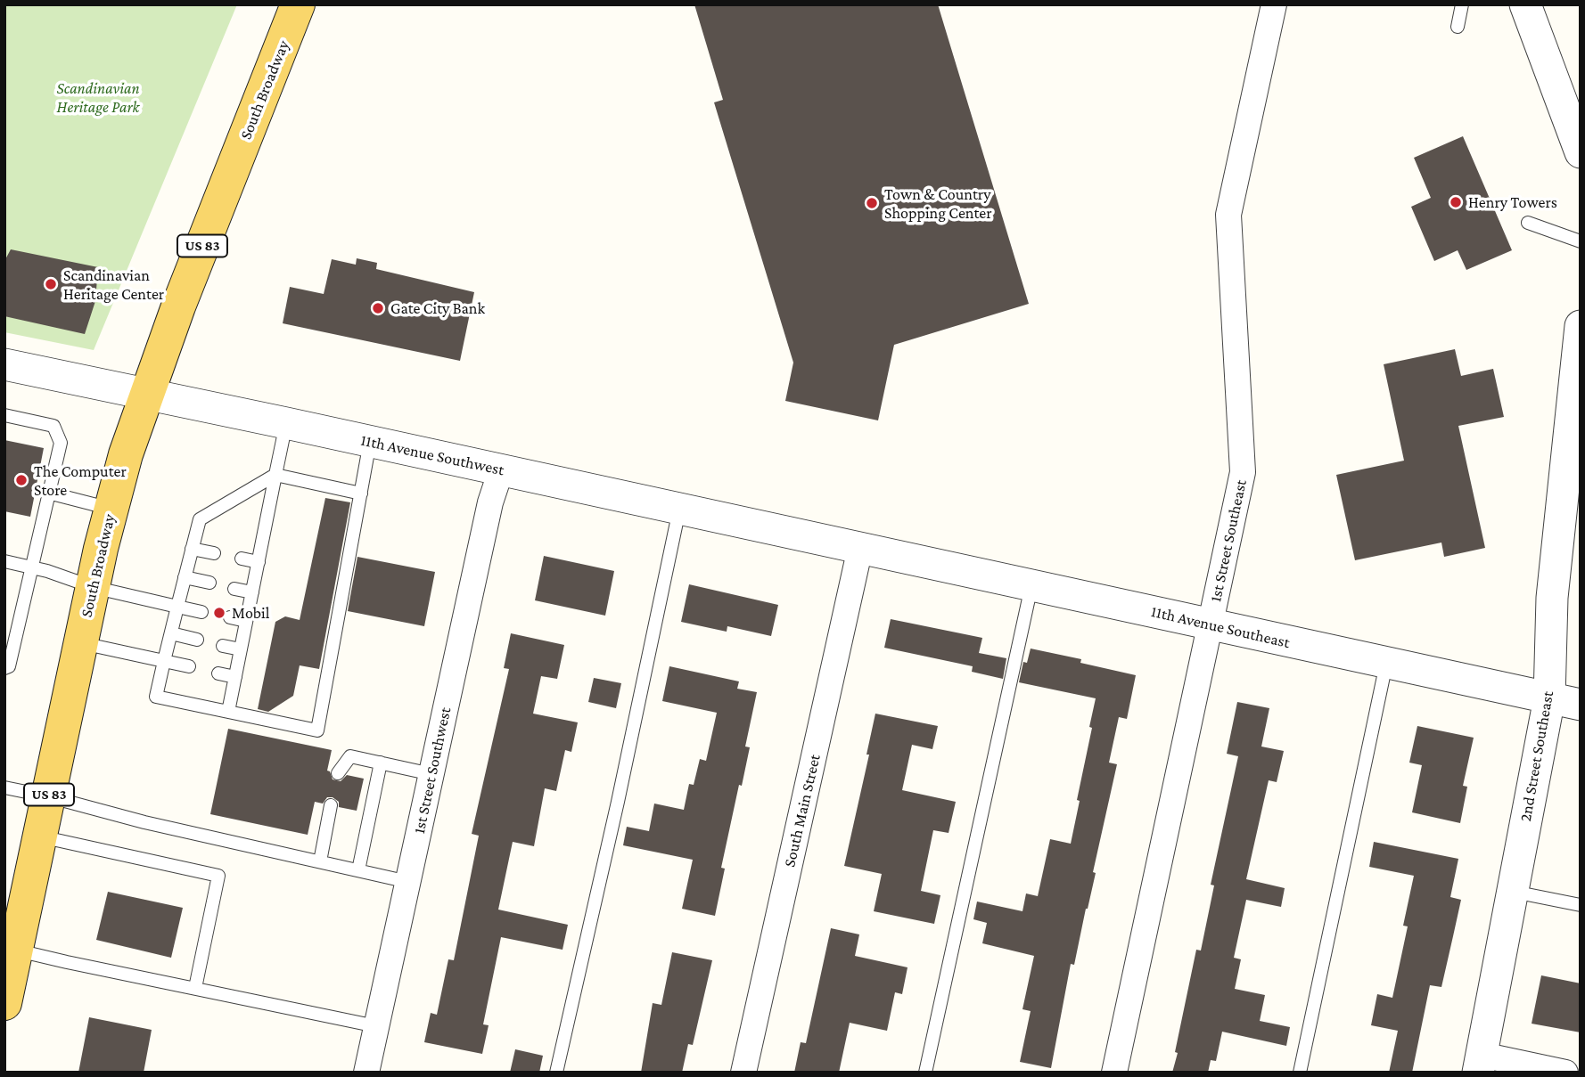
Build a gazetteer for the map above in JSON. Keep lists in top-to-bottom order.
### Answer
{
  "streets": {
    "main road": ["South Broadway", "US 83"],
    "street": [
      "11th Avenue Southwest",
      "1st Street Southeast",
      "11th Avenue Southeast",
      "2nd Street Southeast",
      "1st Street Southwest",
      "South Main Street"
    ]
  },
  "crossings": [
    ["South Broadway", "11th Avenue Southwest"],
    ["11th Avenue Southwest", "11th Avenue Southeast"],
    ["11th Avenue Southwest", "1st Street Southwest"],
    ["11th Avenue Southwest", "South Main Street"],
    ["1st Street Southeast", "11th Avenue Southeast"],
    ["11th Avenue Southeast", "2nd Street Southeast"],
    ["11th Avenue Southeast", "South Main Street"]
  ],
  "parks": ["Scandinavian Heritage Park"],
  "places": [
    "Henry Towers",
    "Town & Country Shopping Center",
    "Scandinavian Heritage Center",
    "Gate City Bank",
    "The Computer Store",
    "Mobil"
  ]
}
